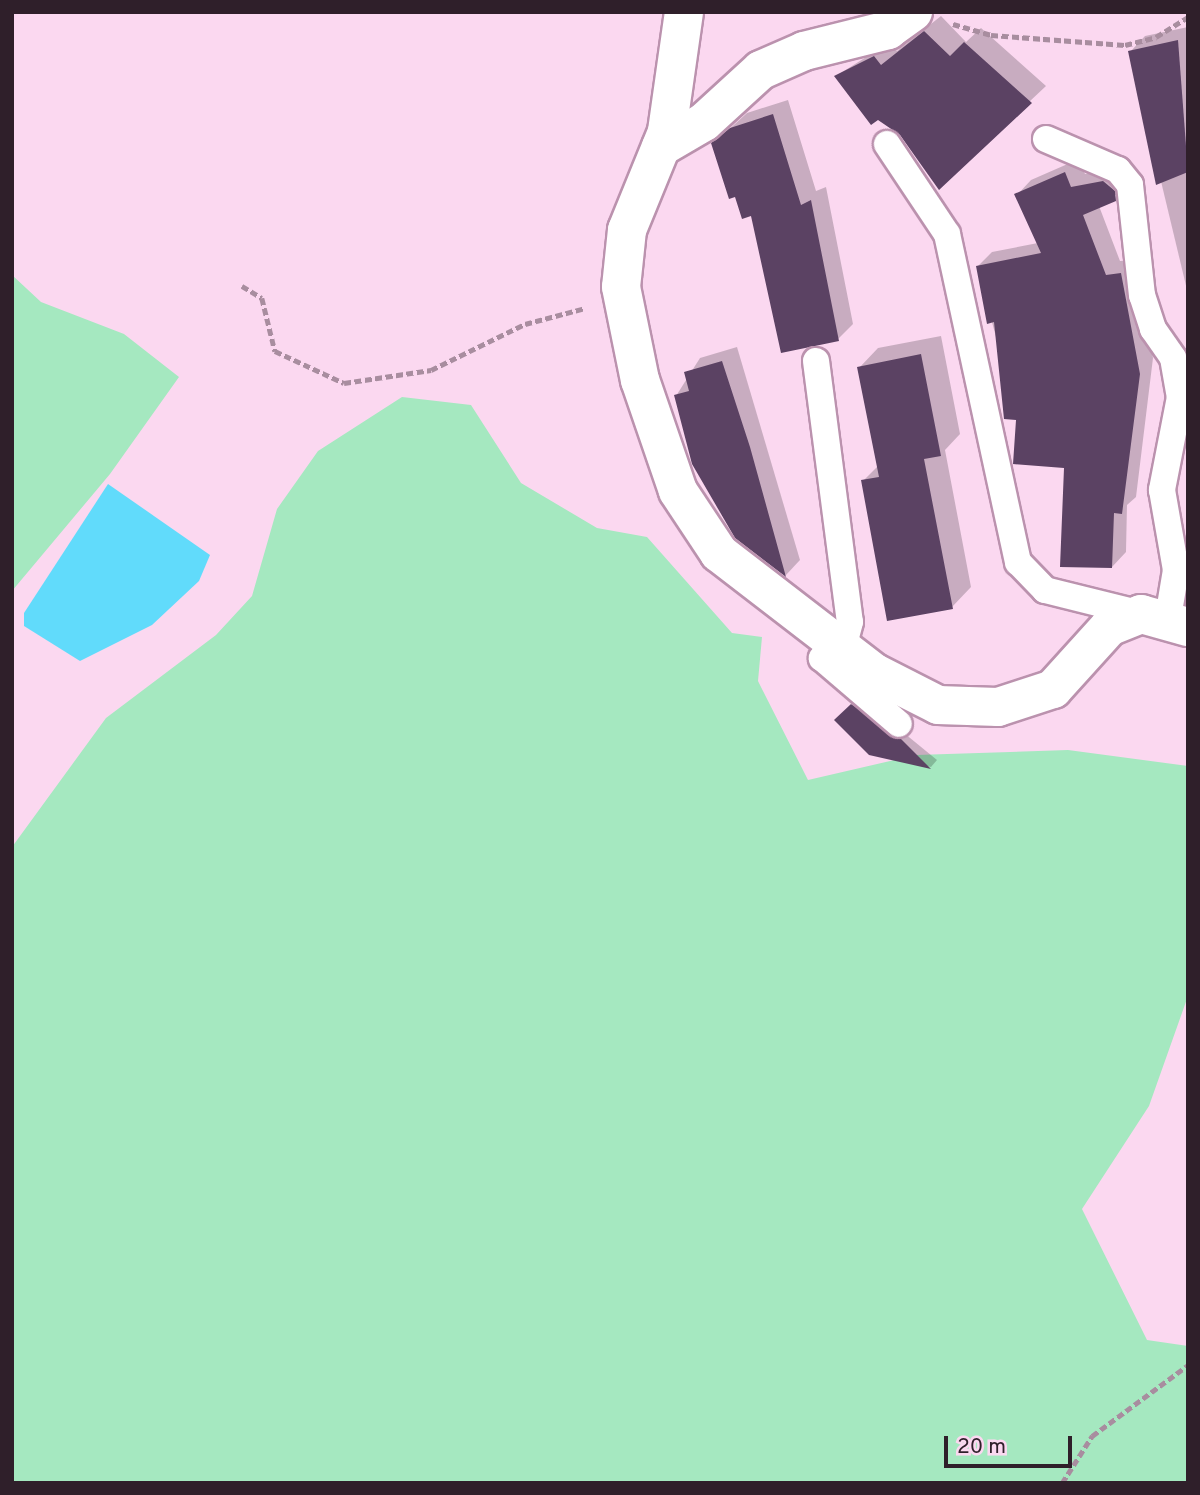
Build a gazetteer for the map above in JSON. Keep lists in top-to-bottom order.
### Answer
{
  "scale_bar": "20 m"
}
